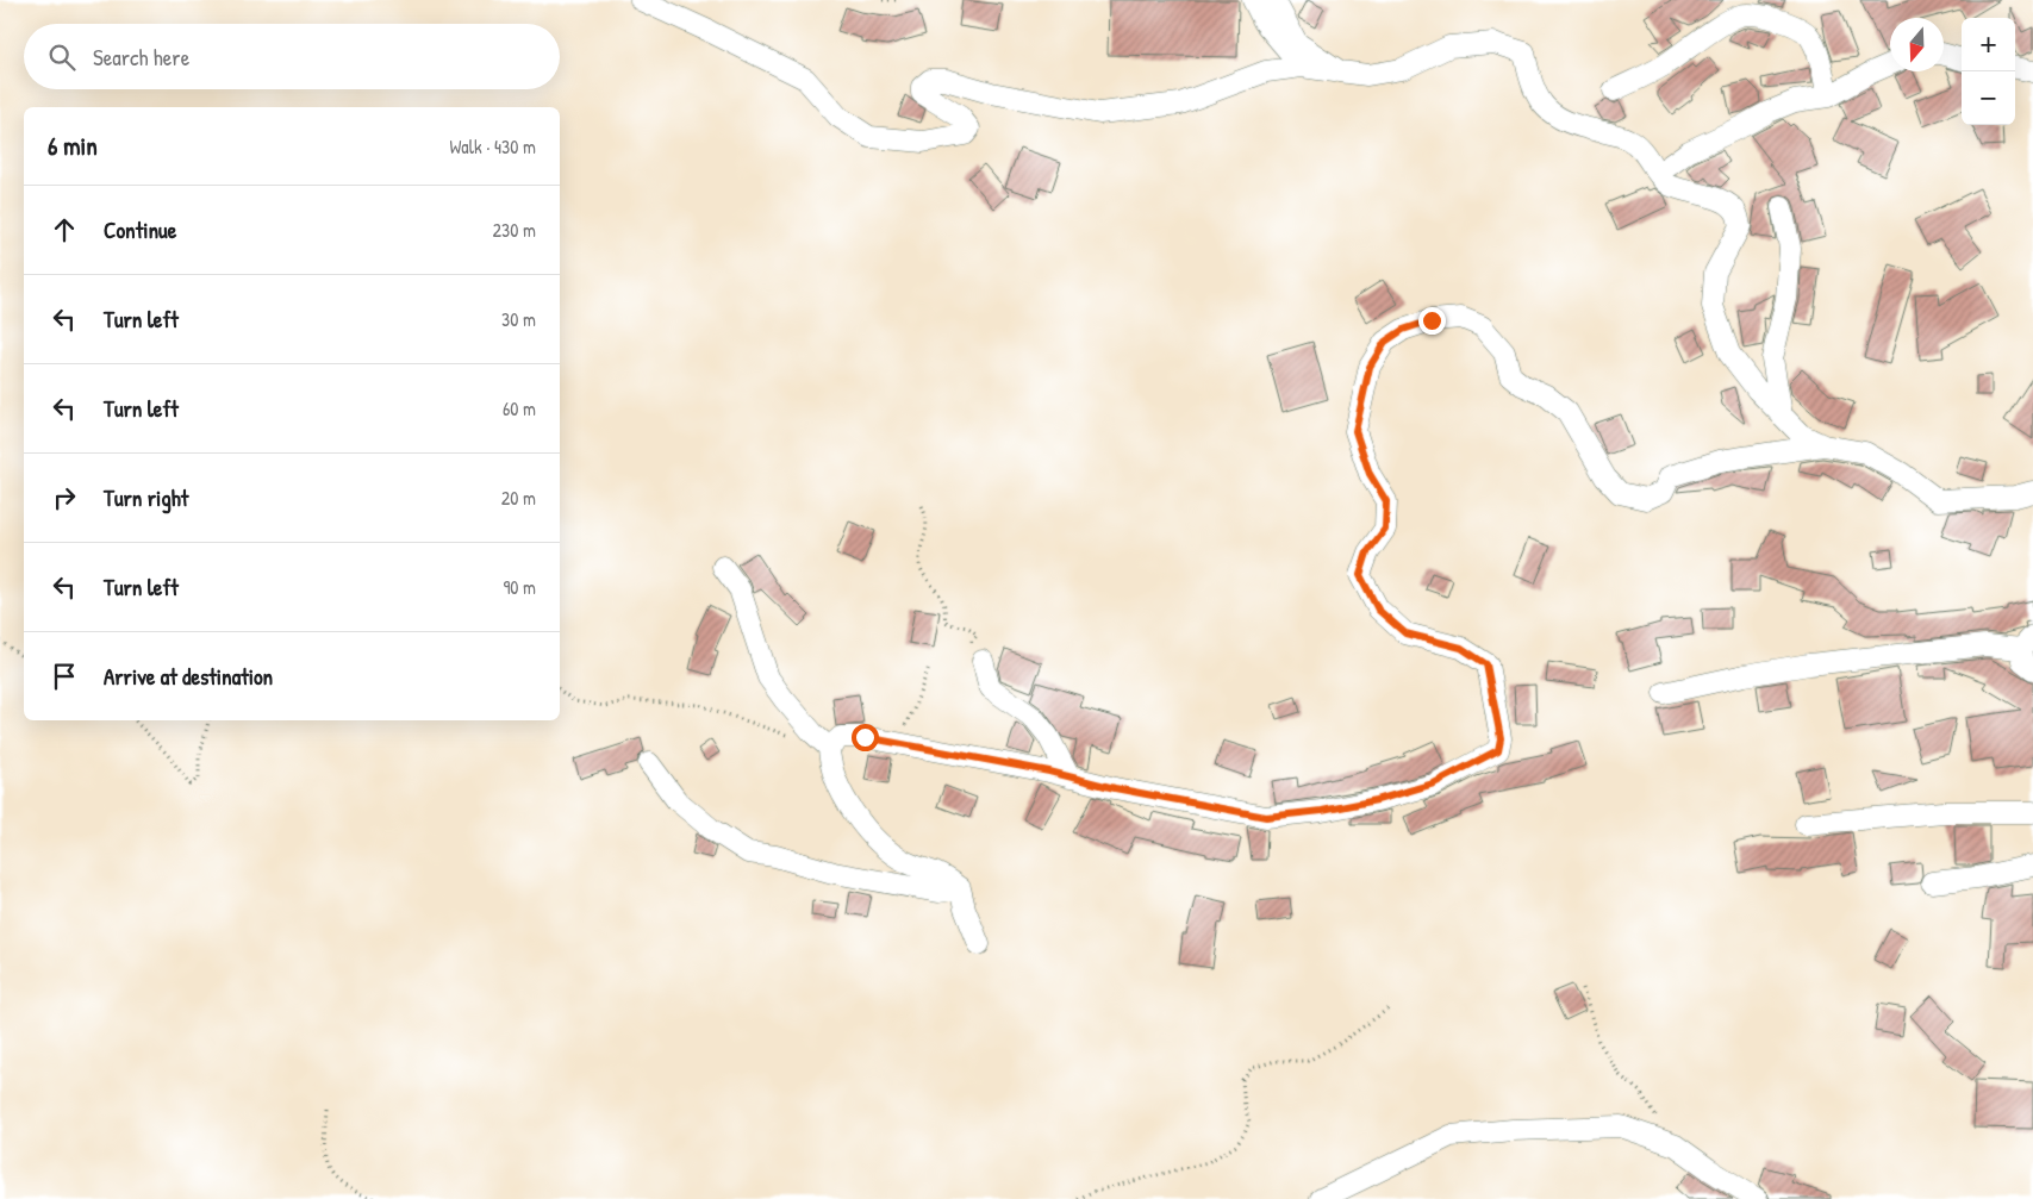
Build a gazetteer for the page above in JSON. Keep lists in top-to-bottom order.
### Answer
{
  "north": "bottom",
  "page": {
    "map_buttons": ["+", "−"],
    "search": "Search here",
    "heading": ["6 min", "Walk · 430 m"],
    "list": [
      ["Continue", "230 m"],
      ["Turn left", "30 m"],
      ["Turn left", "60 m"],
      ["Turn right", "20 m"],
      ["Turn left", "90 m"],
      "Arrive at destination"
    ]
  }
}
